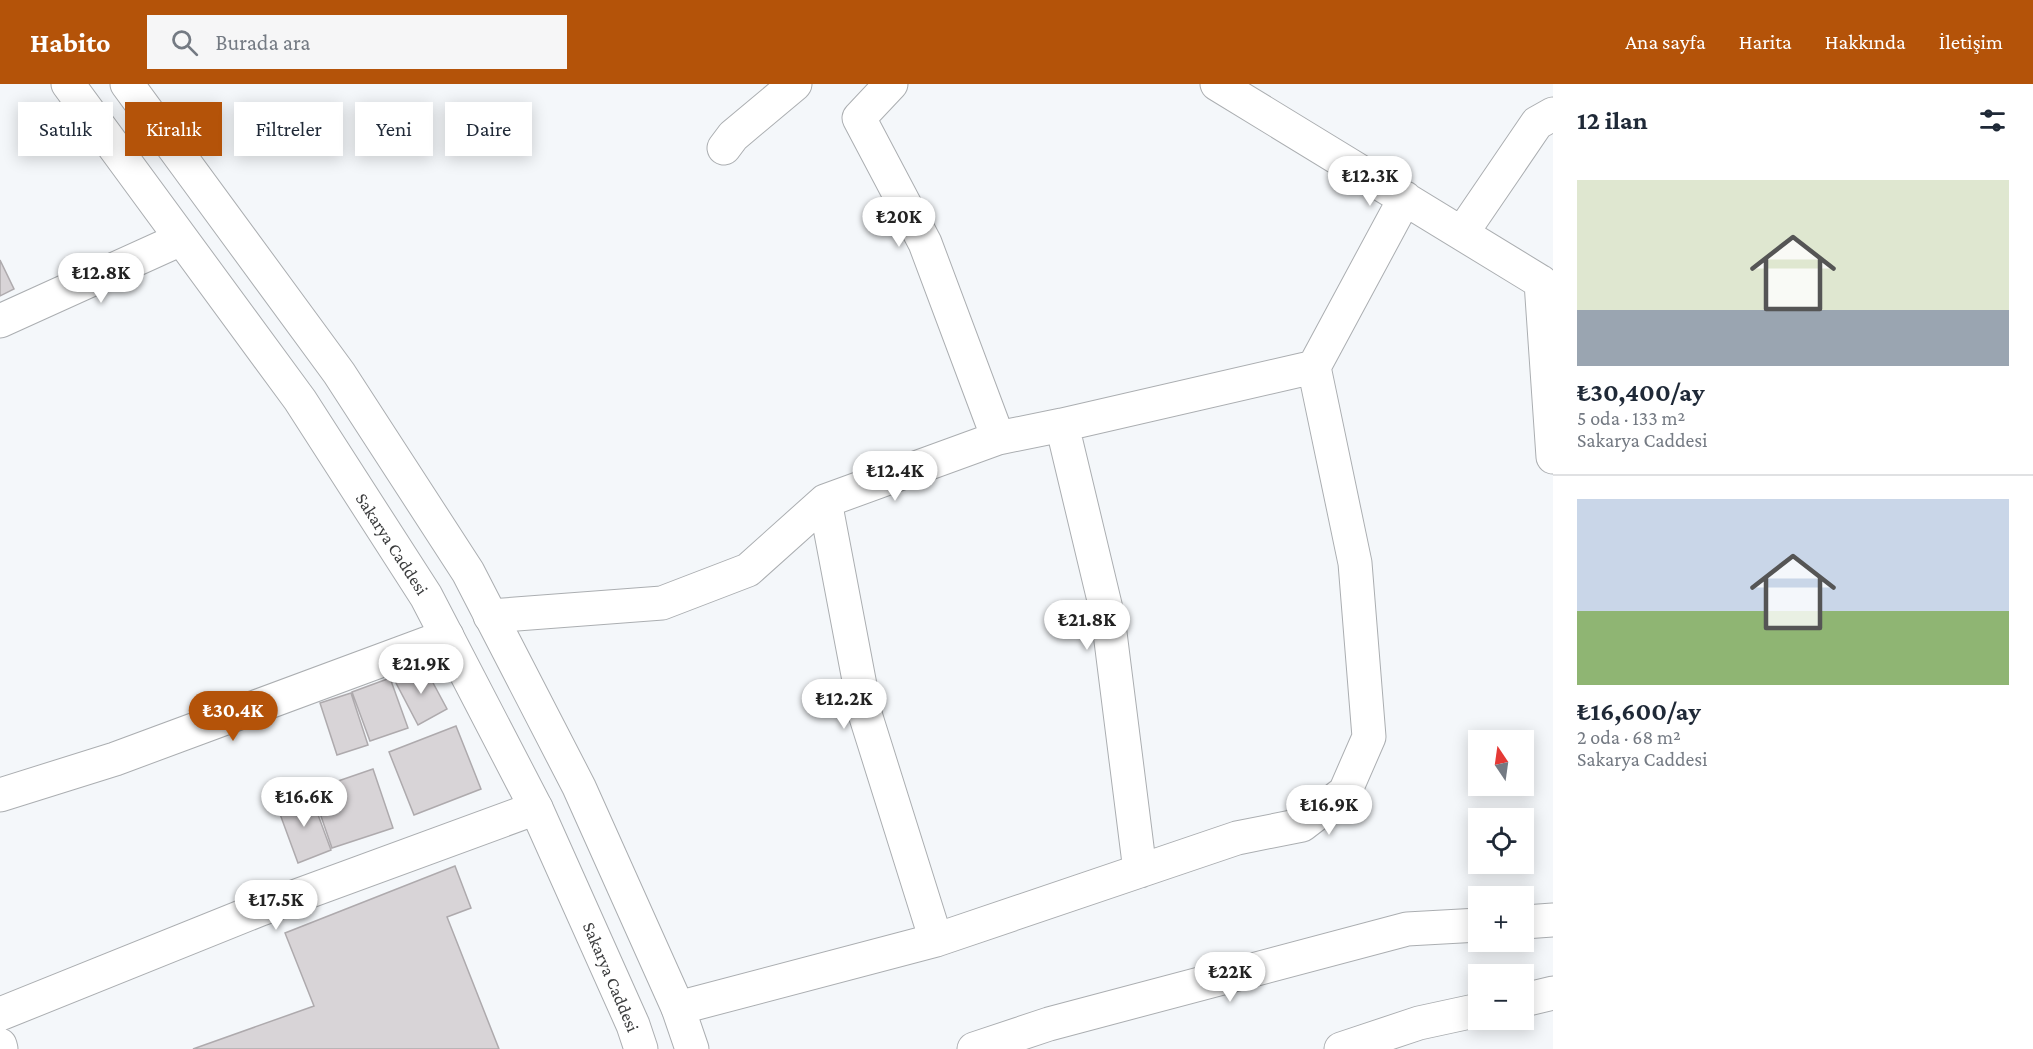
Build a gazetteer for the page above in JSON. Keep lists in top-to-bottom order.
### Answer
{
  "streets": {
    "street": ["Sakarya Caddesi"]
  },
  "north": "top",
  "page": {
    "header": "Habito",
    "search": "Burada ara",
    "nav": [
      "Ana sayfa",
      "Harita",
      "Hakkında",
      "İletişim"
    ],
    "heading": "12 ilan",
    "chip": [
      "Satılık",
      "Kiralık",
      "Filtreler",
      "Yeni",
      "Daire"
    ],
    "price": [
      "₺12.3K",
      "₺20K",
      "₺12.8K",
      "₺12.4K",
      "₺21.8K",
      "₺21.9K",
      "₺12.2K",
      "₺30.4K",
      "₺16.6K",
      "₺16.9K",
      "₺17.5K",
      "₺22K"
    ],
    "list": [
      {
        "name": "₺30,400/ay",
        "note": "5 oda · 133 m² · Sakarya Caddesi"
      },
      {
        "name": "₺16,600/ay",
        "note": "2 oda · 68 m² · Sakarya Caddesi"
      }
    ],
    "map_buttons": ["+", "−"]
  }
}
